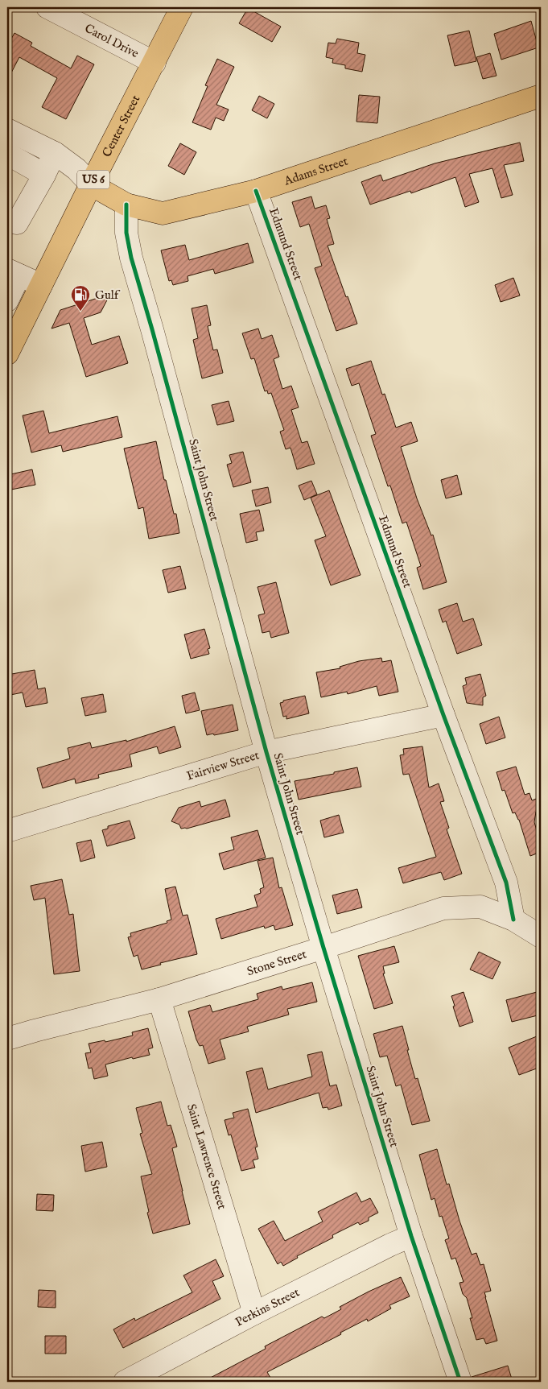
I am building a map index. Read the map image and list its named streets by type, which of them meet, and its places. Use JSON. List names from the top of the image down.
{
  "streets": {
    "main road": ["Center Street", "Adams Street", "US 6"],
    "street": [
      "Carol Drive",
      "Edmund Street",
      "Saint John Street",
      "Fairview Street",
      "Stone Street",
      "Saint Lawrence Street",
      "Perkins Street"
    ]
  },
  "crossings": [
    ["Carol Drive", "Center Street"],
    ["Center Street", "Adams Street"],
    ["Adams Street", "Edmund Street"],
    ["Adams Street", "Saint John Street"],
    ["Edmund Street", "Fairview Street"],
    ["Edmund Street", "Stone Street"],
    ["Saint John Street", "Fairview Street"],
    ["Saint John Street", "Stone Street"],
    ["Saint John Street", "Perkins Street"],
    ["Stone Street", "Saint Lawrence Street"],
    ["Saint Lawrence Street", "Perkins Street"]
  ],
  "places": {
    "fuel station": ["Gulf"]
  }
}
